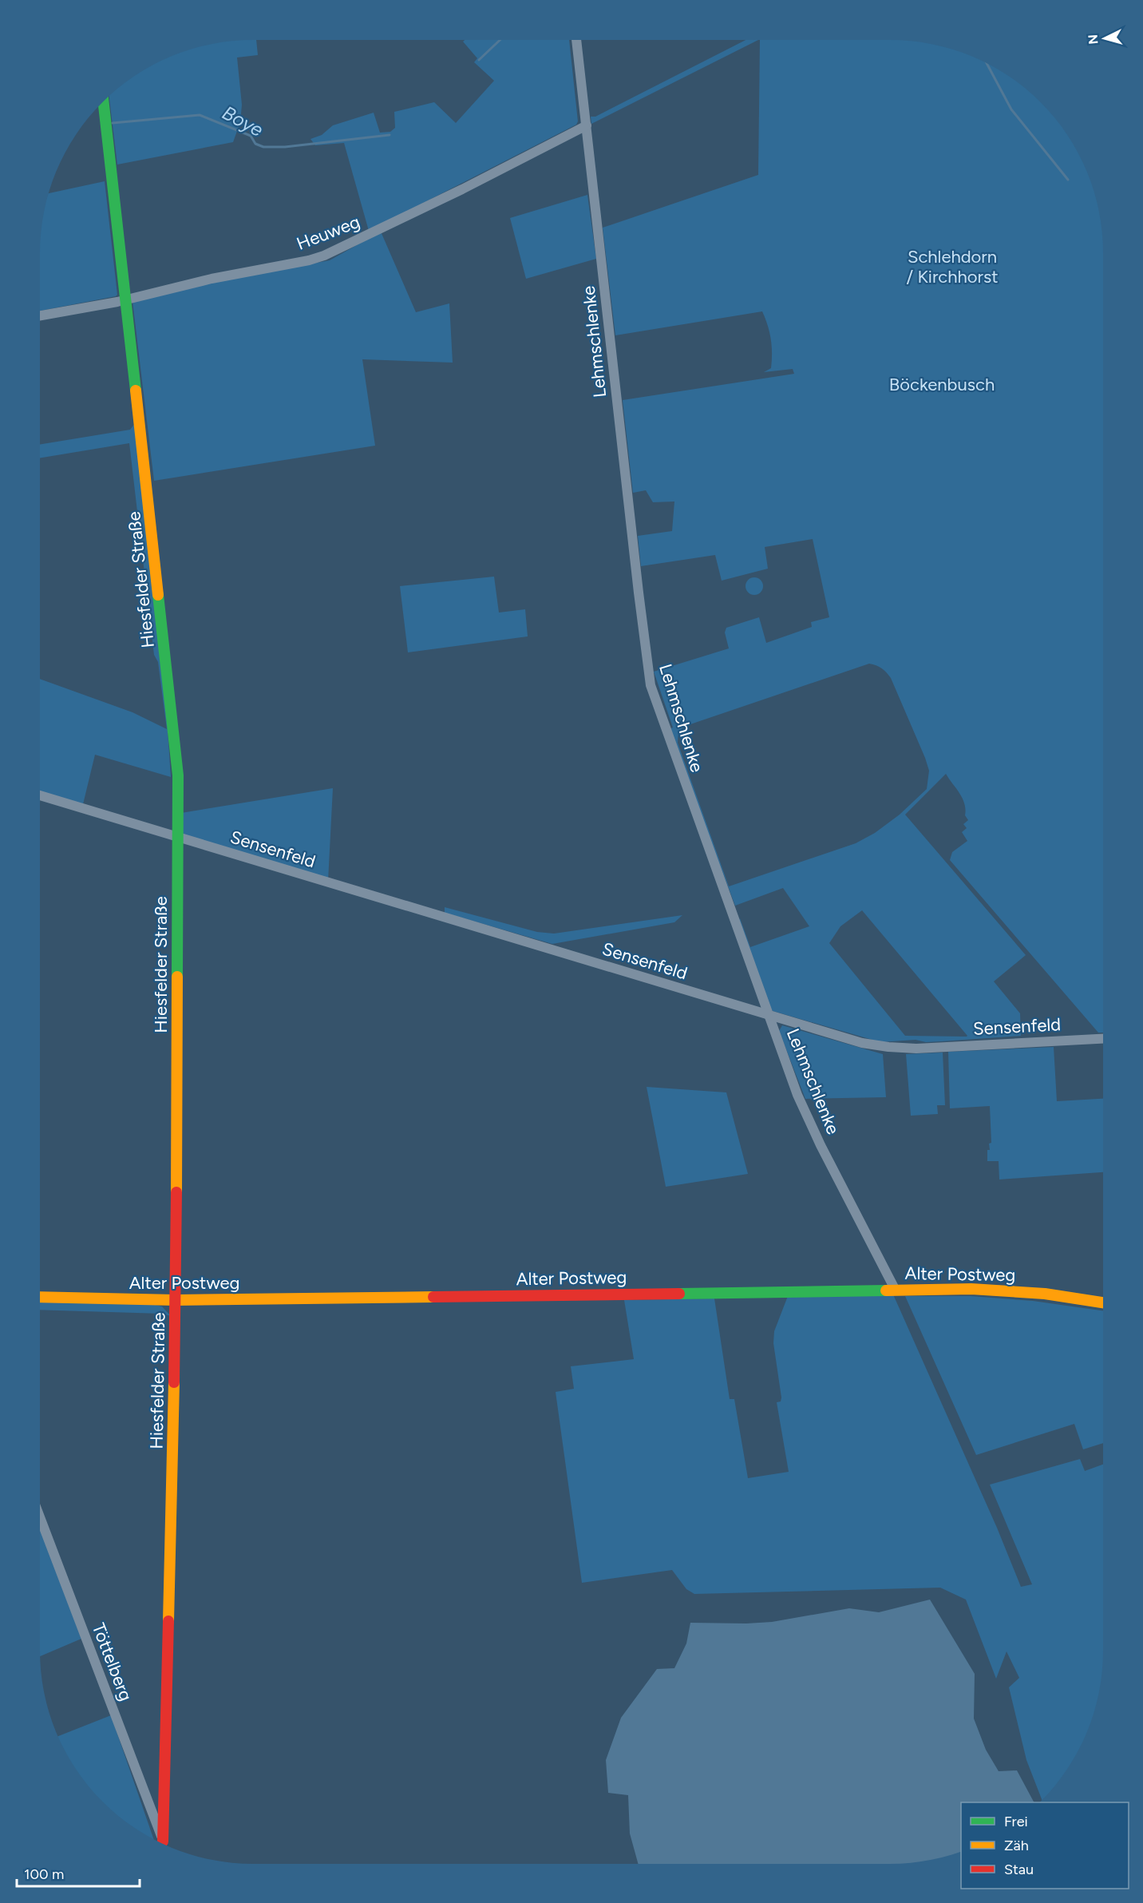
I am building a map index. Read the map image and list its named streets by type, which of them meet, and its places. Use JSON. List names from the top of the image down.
{
  "streets": {
    "street": [
      "Heuweg",
      "Lehmschlenke",
      "Hiesfelder Straße",
      "Sensenfeld",
      "Alter Postweg",
      "Töttelberg"
    ]
  },
  "crossings": [
    ["Heuweg", "Lehmschlenke"],
    ["Heuweg", "Hiesfelder Straße"],
    ["Lehmschlenke", "Sensenfeld"],
    ["Lehmschlenke", "Alter Postweg"],
    ["Hiesfelder Straße", "Sensenfeld"],
    ["Hiesfelder Straße", "Alter Postweg"],
    ["Hiesfelder Straße", "Töttelberg"]
  ],
  "water": ["Boye"],
  "parks": ["Schlehdorn / Kirchhorst", "Böckenbusch"],
  "legend": ["Frei", "Zäh", "Stau"],
  "scale_bar": "100 m",
  "north": "left"
}
